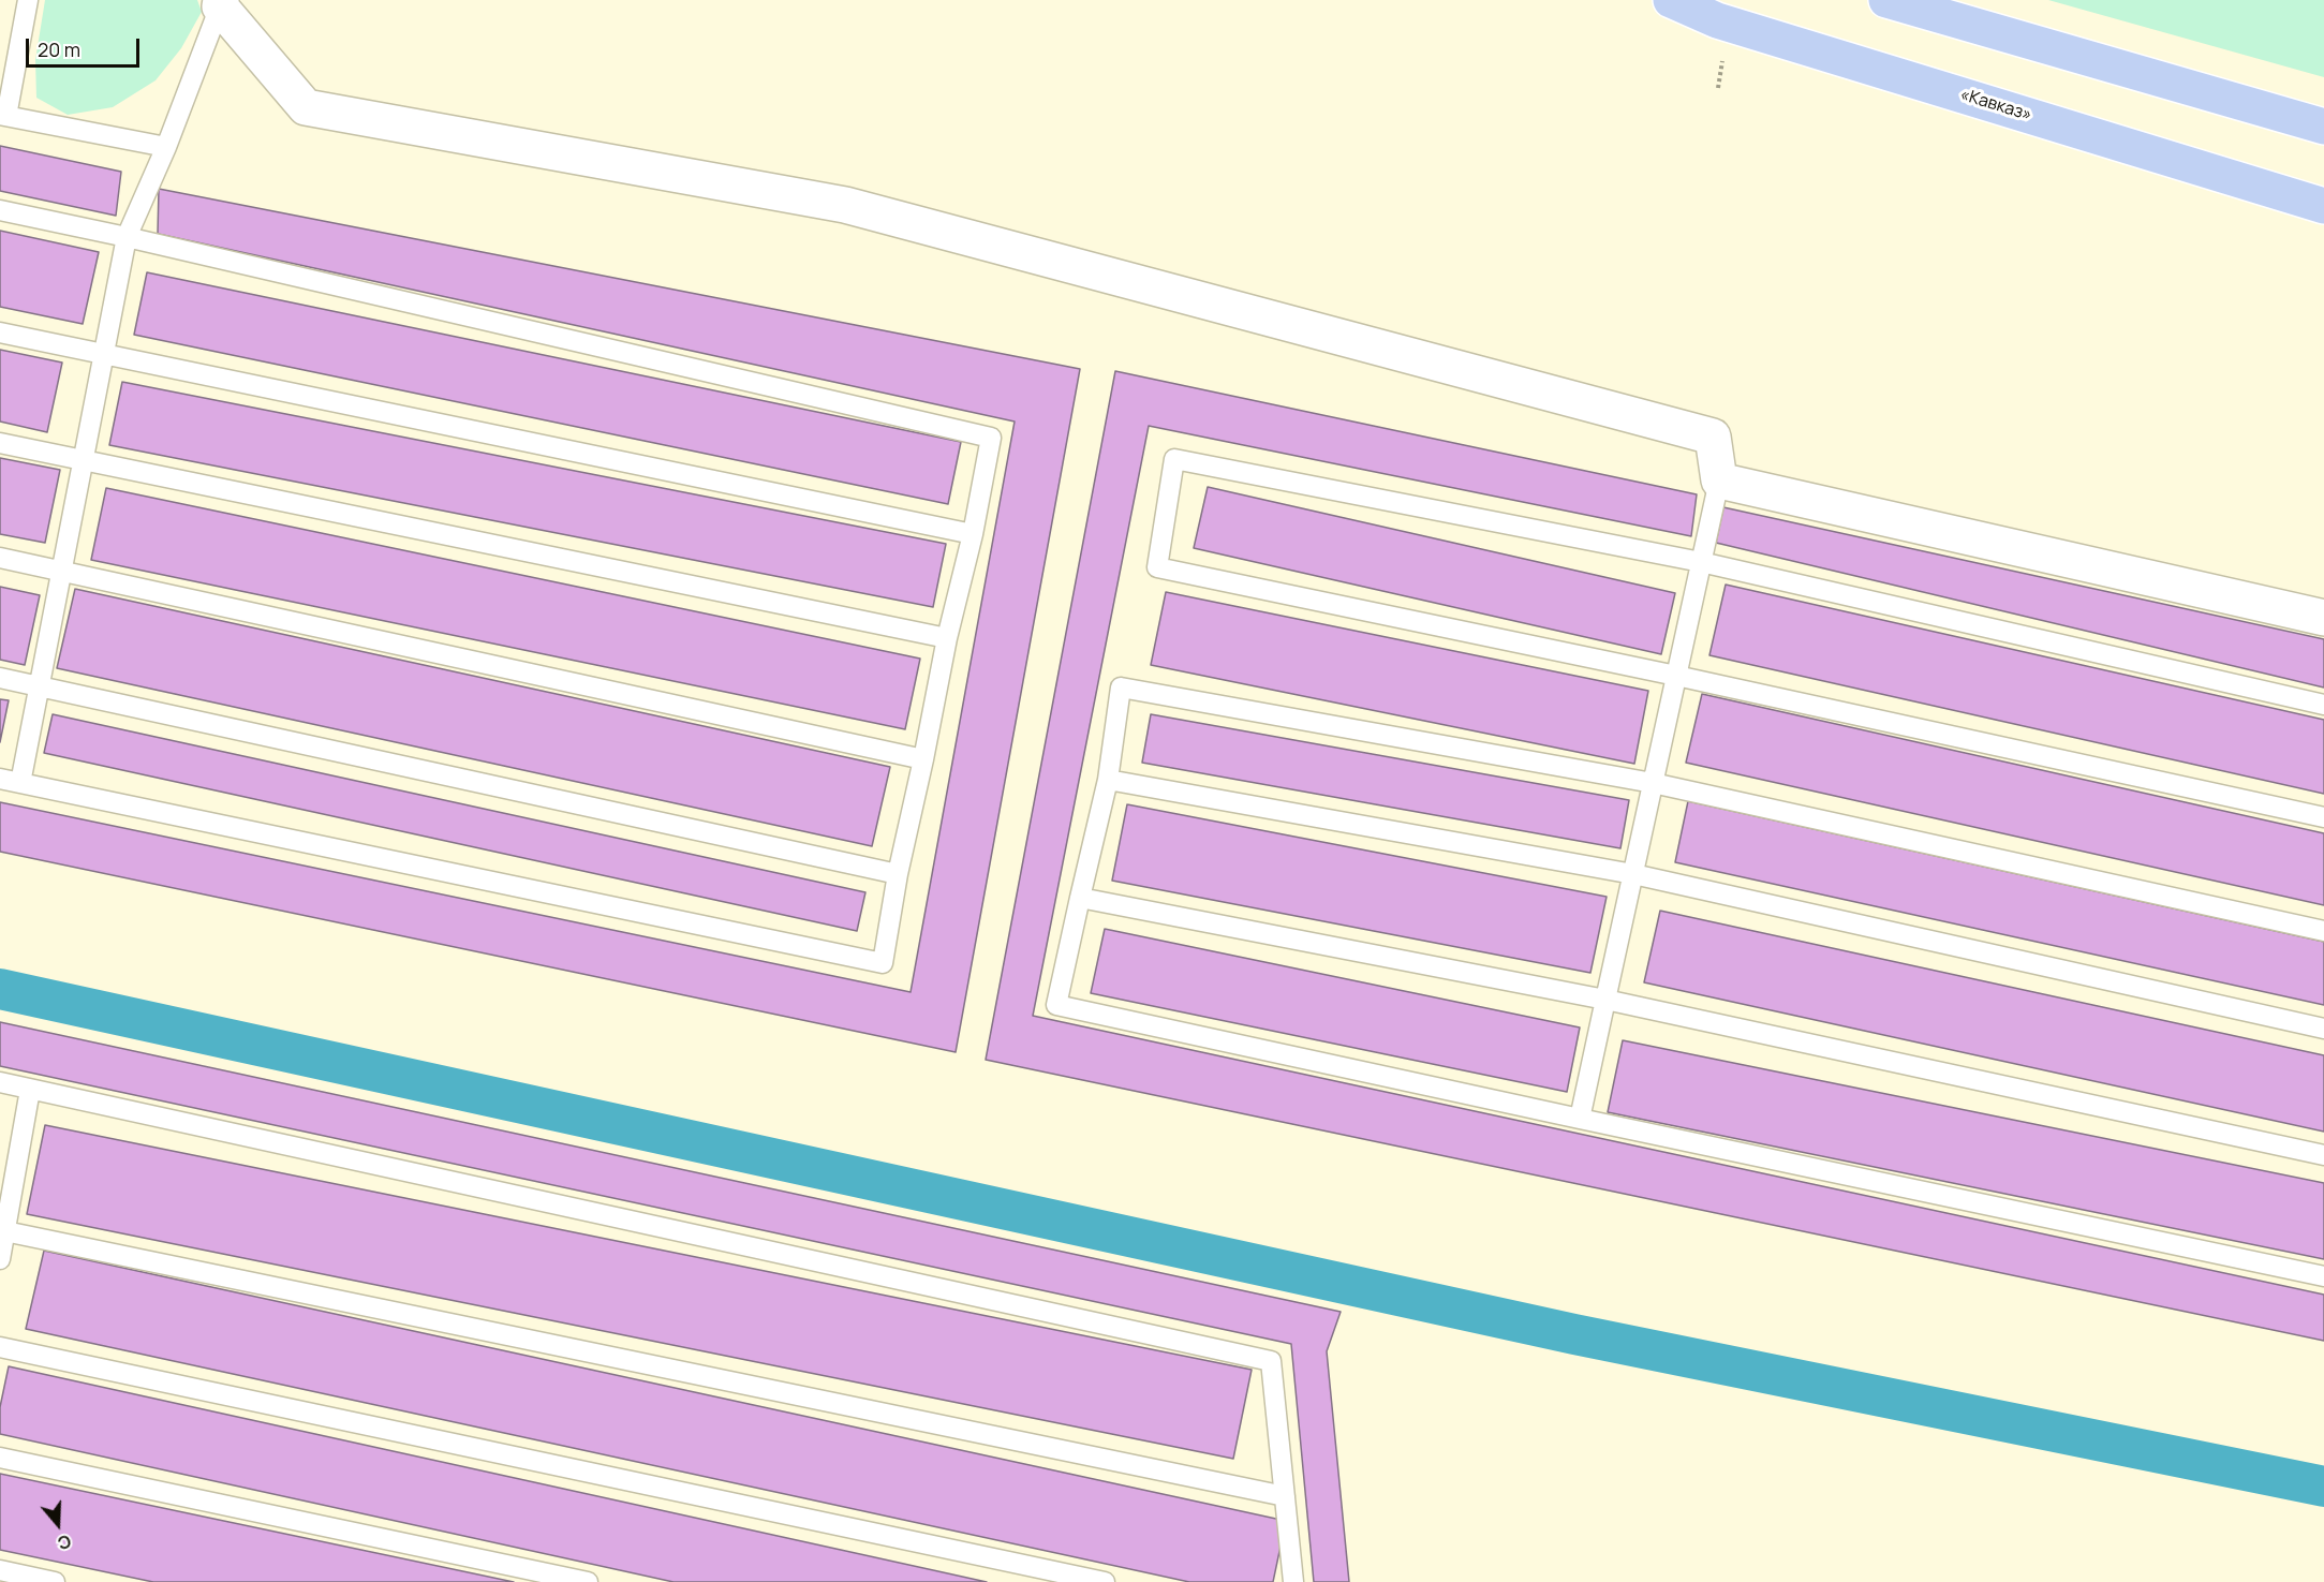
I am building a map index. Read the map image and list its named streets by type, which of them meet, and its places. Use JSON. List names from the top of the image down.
{
  "streets": {
    "highway": ["«Кавказ»"]
  },
  "scale_bar": "20 m",
  "north": "bottom"
}
